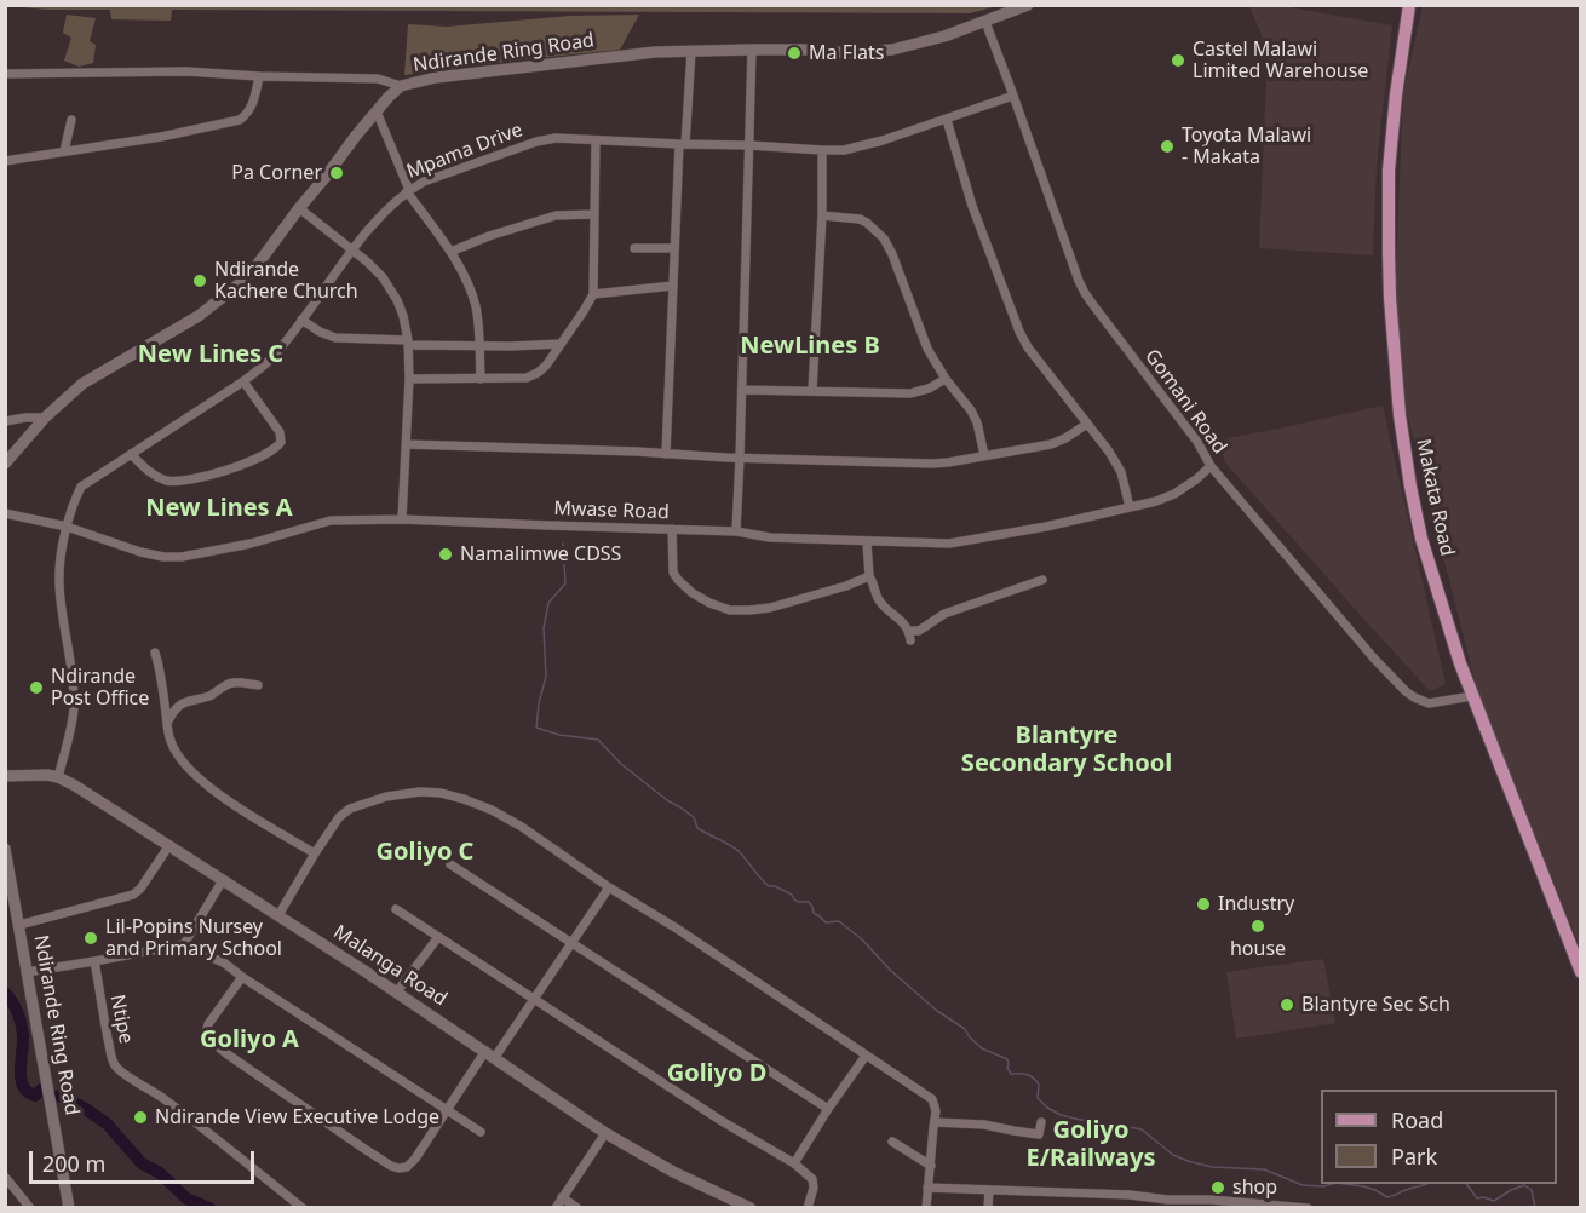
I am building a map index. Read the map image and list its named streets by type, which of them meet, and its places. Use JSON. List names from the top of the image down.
{
  "streets": {
    "main road": ["Makata Road"],
    "street": [
      "Ndirande Ring Road",
      "Mpama Drive",
      "Gomani Road",
      "Mwase Road",
      "Malanga Road",
      "Ntipe"
    ]
  },
  "crossings": [
    ["Ndirande Ring Road", "Gomani Road"],
    ["Mpama Drive", "Gomani Road"],
    ["Mpama Drive", "Mwase Road"],
    ["Mpama Drive", "Malanga Road"],
    ["Gomani Road", "Makata Road"],
    ["Gomani Road", "Mwase Road"]
  ],
  "districts": [
    "NewLines B",
    "New Lines C",
    "New Lines A",
    "Blantyre Secondary School",
    "Goliyo C",
    "Goliyo A",
    "Goliyo D",
    "Goliyo E/Railways"
  ],
  "places": [
    "Ma Flats",
    "Castel Malawi Limited Warehouse",
    "Toyota Malawi - Makata",
    "Pa Corner",
    "Ndirande Kachere Church",
    "Namalimwe CDSS",
    "Ndirande Post Office",
    "Industry",
    "house",
    "Lil-Popins Nursey and Primary School",
    "Blantyre Sec Sch",
    "Ndirande View Executive Lodge",
    "shop"
  ],
  "legend": ["Road", "Park"],
  "scale_bar": "200 m"
}
